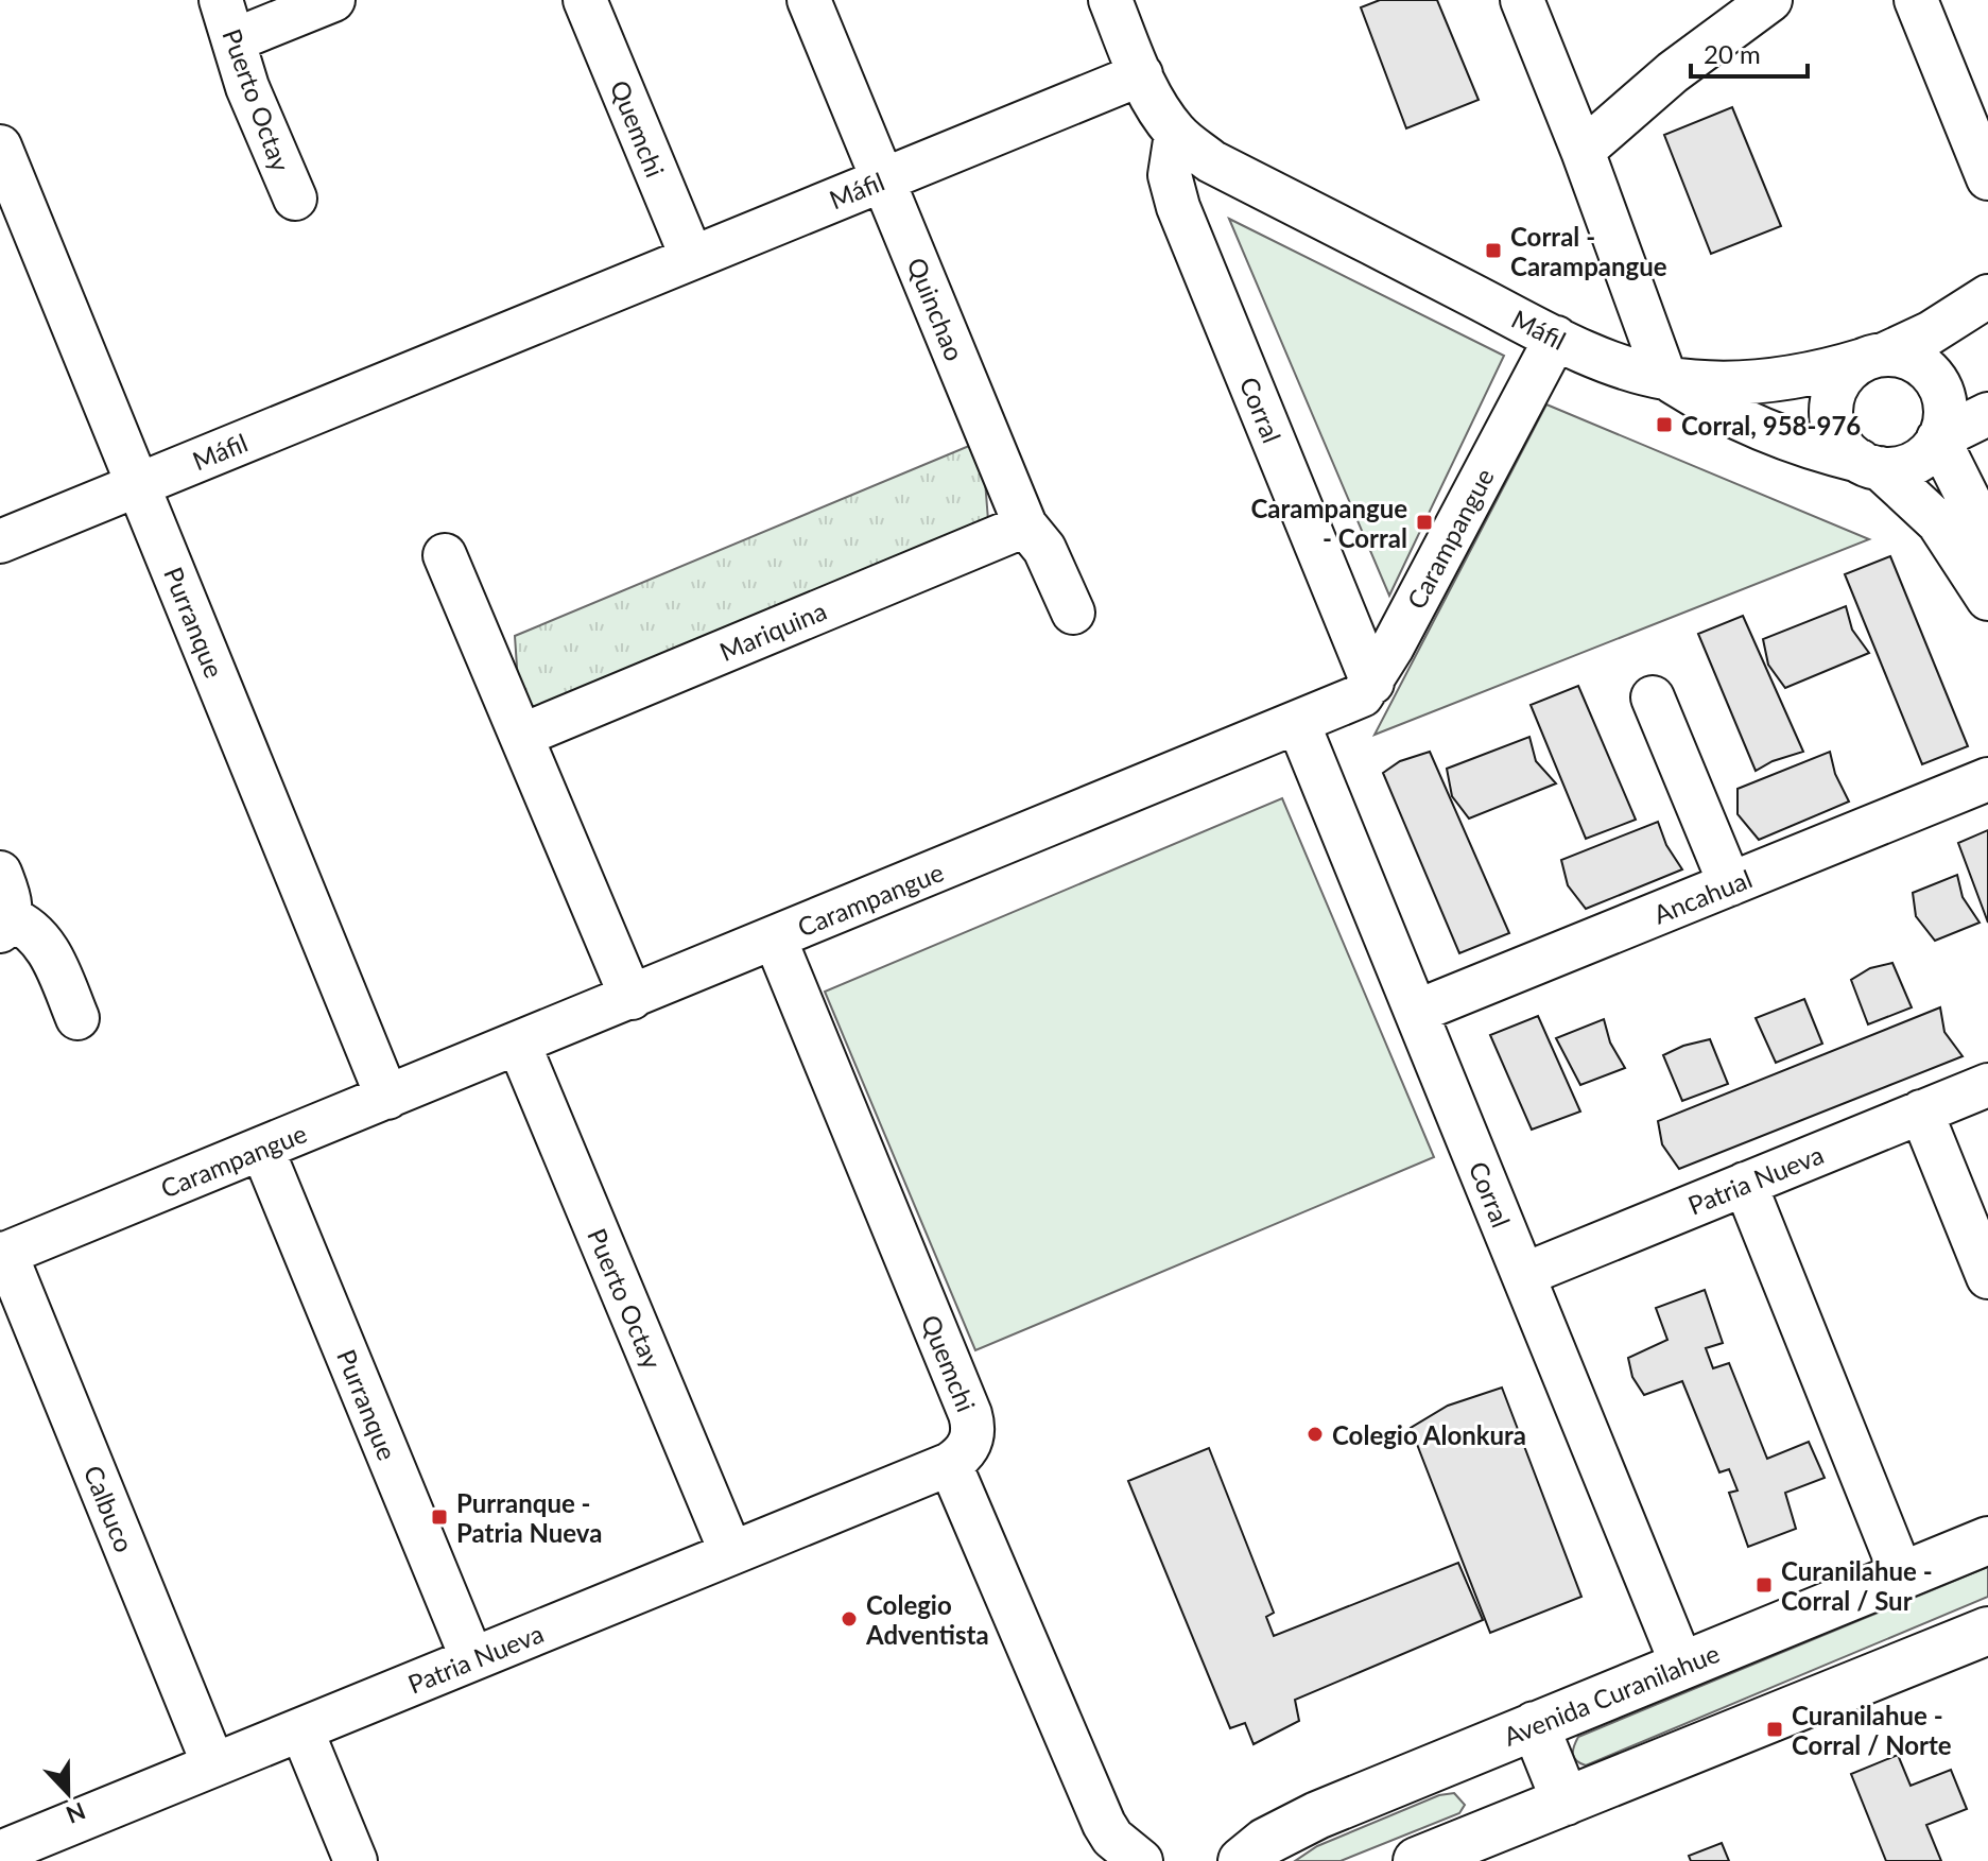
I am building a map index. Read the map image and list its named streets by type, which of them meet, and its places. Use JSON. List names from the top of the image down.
{
  "streets": {
    "main road": ["Avenida Curanilahue"],
    "street": [
      "Puerto Octay",
      "Quemchi",
      "Máfil",
      "Quinchao",
      "Corral",
      "Carampangue",
      "Purranque",
      "Mariquina",
      "Ancahual",
      "Patria Nueva",
      "Calbuco"
    ]
  },
  "crossings": [
    ["Puerto Octay", "Carampangue"],
    ["Puerto Octay", "Patria Nueva"],
    ["Quemchi", "Máfil"],
    ["Quemchi", "Carampangue"],
    ["Quemchi", "Patria Nueva"],
    ["Máfil", "Quinchao"],
    ["Máfil", "Corral"],
    ["Máfil", "Carampangue"],
    ["Máfil", "Purranque"],
    ["Quinchao", "Mariquina"],
    ["Corral", "Carampangue"],
    ["Corral", "Ancahual"],
    ["Corral", "Patria Nueva"],
    ["Corral", "Avenida Curanilahue"],
    ["Carampangue", "Purranque"],
    ["Carampangue", "Calbuco"],
    ["Purranque", "Patria Nueva"],
    ["Patria Nueva", "Calbuco"]
  ],
  "places": {
    "transit": [
      "Corral - Carampangue",
      "Corral, 958-976",
      "Carampangue - Corral",
      "Purranque - Patria Nueva",
      "Curanilahue - Corral / Sur",
      "Curanilahue - Corral / Norte"
    ],
    "other": ["Colegio Alonkura", "Colegio Adventista"]
  },
  "scale_bar": "20 m",
  "north": "bottom"
}
